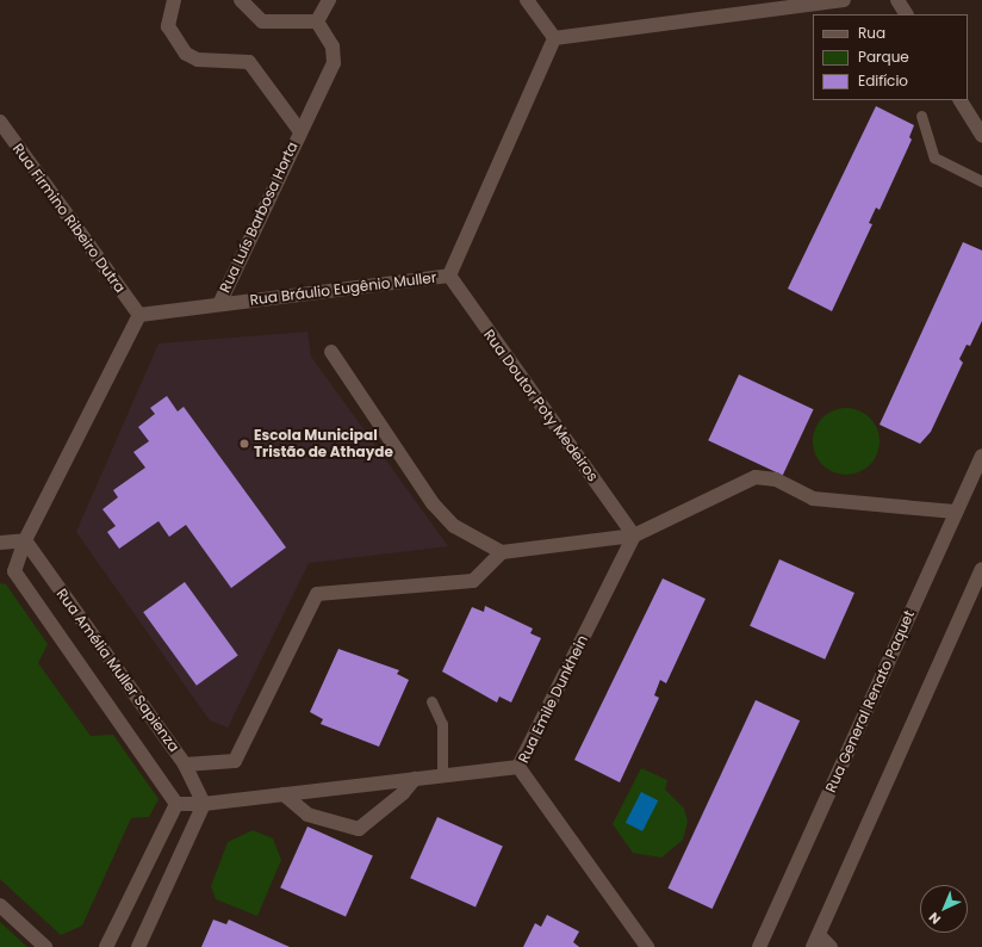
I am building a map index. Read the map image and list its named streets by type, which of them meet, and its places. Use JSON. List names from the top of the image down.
{
  "streets": {
    "street": [
      "Rua Luís Barbosa Horta",
      "Rua Firmino Ribeiro Dutra",
      "Rua Bráulio Eugênio Muller",
      "Rua Doutor Poty Medeiros",
      "Rua Amélia Muller Sapienza",
      "Rua Emile Dunkhein",
      "Rua General Renato Paquet"
    ]
  },
  "crossings": [
    ["Rua Luís Barbosa Horta", "Rua Bráulio Eugênio Muller"],
    ["Rua Firmino Ribeiro Dutra", "Rua Bráulio Eugênio Muller"],
    ["Rua Bráulio Eugênio Muller", "Rua Doutor Poty Medeiros"],
    ["Rua Doutor Poty Medeiros", "Rua Emile Dunkhein"]
  ],
  "places": ["Escola Municipal Tristão de Athayde"],
  "legend": ["Rua", "Parque", "Edifício"],
  "north": "bottom left"
}
